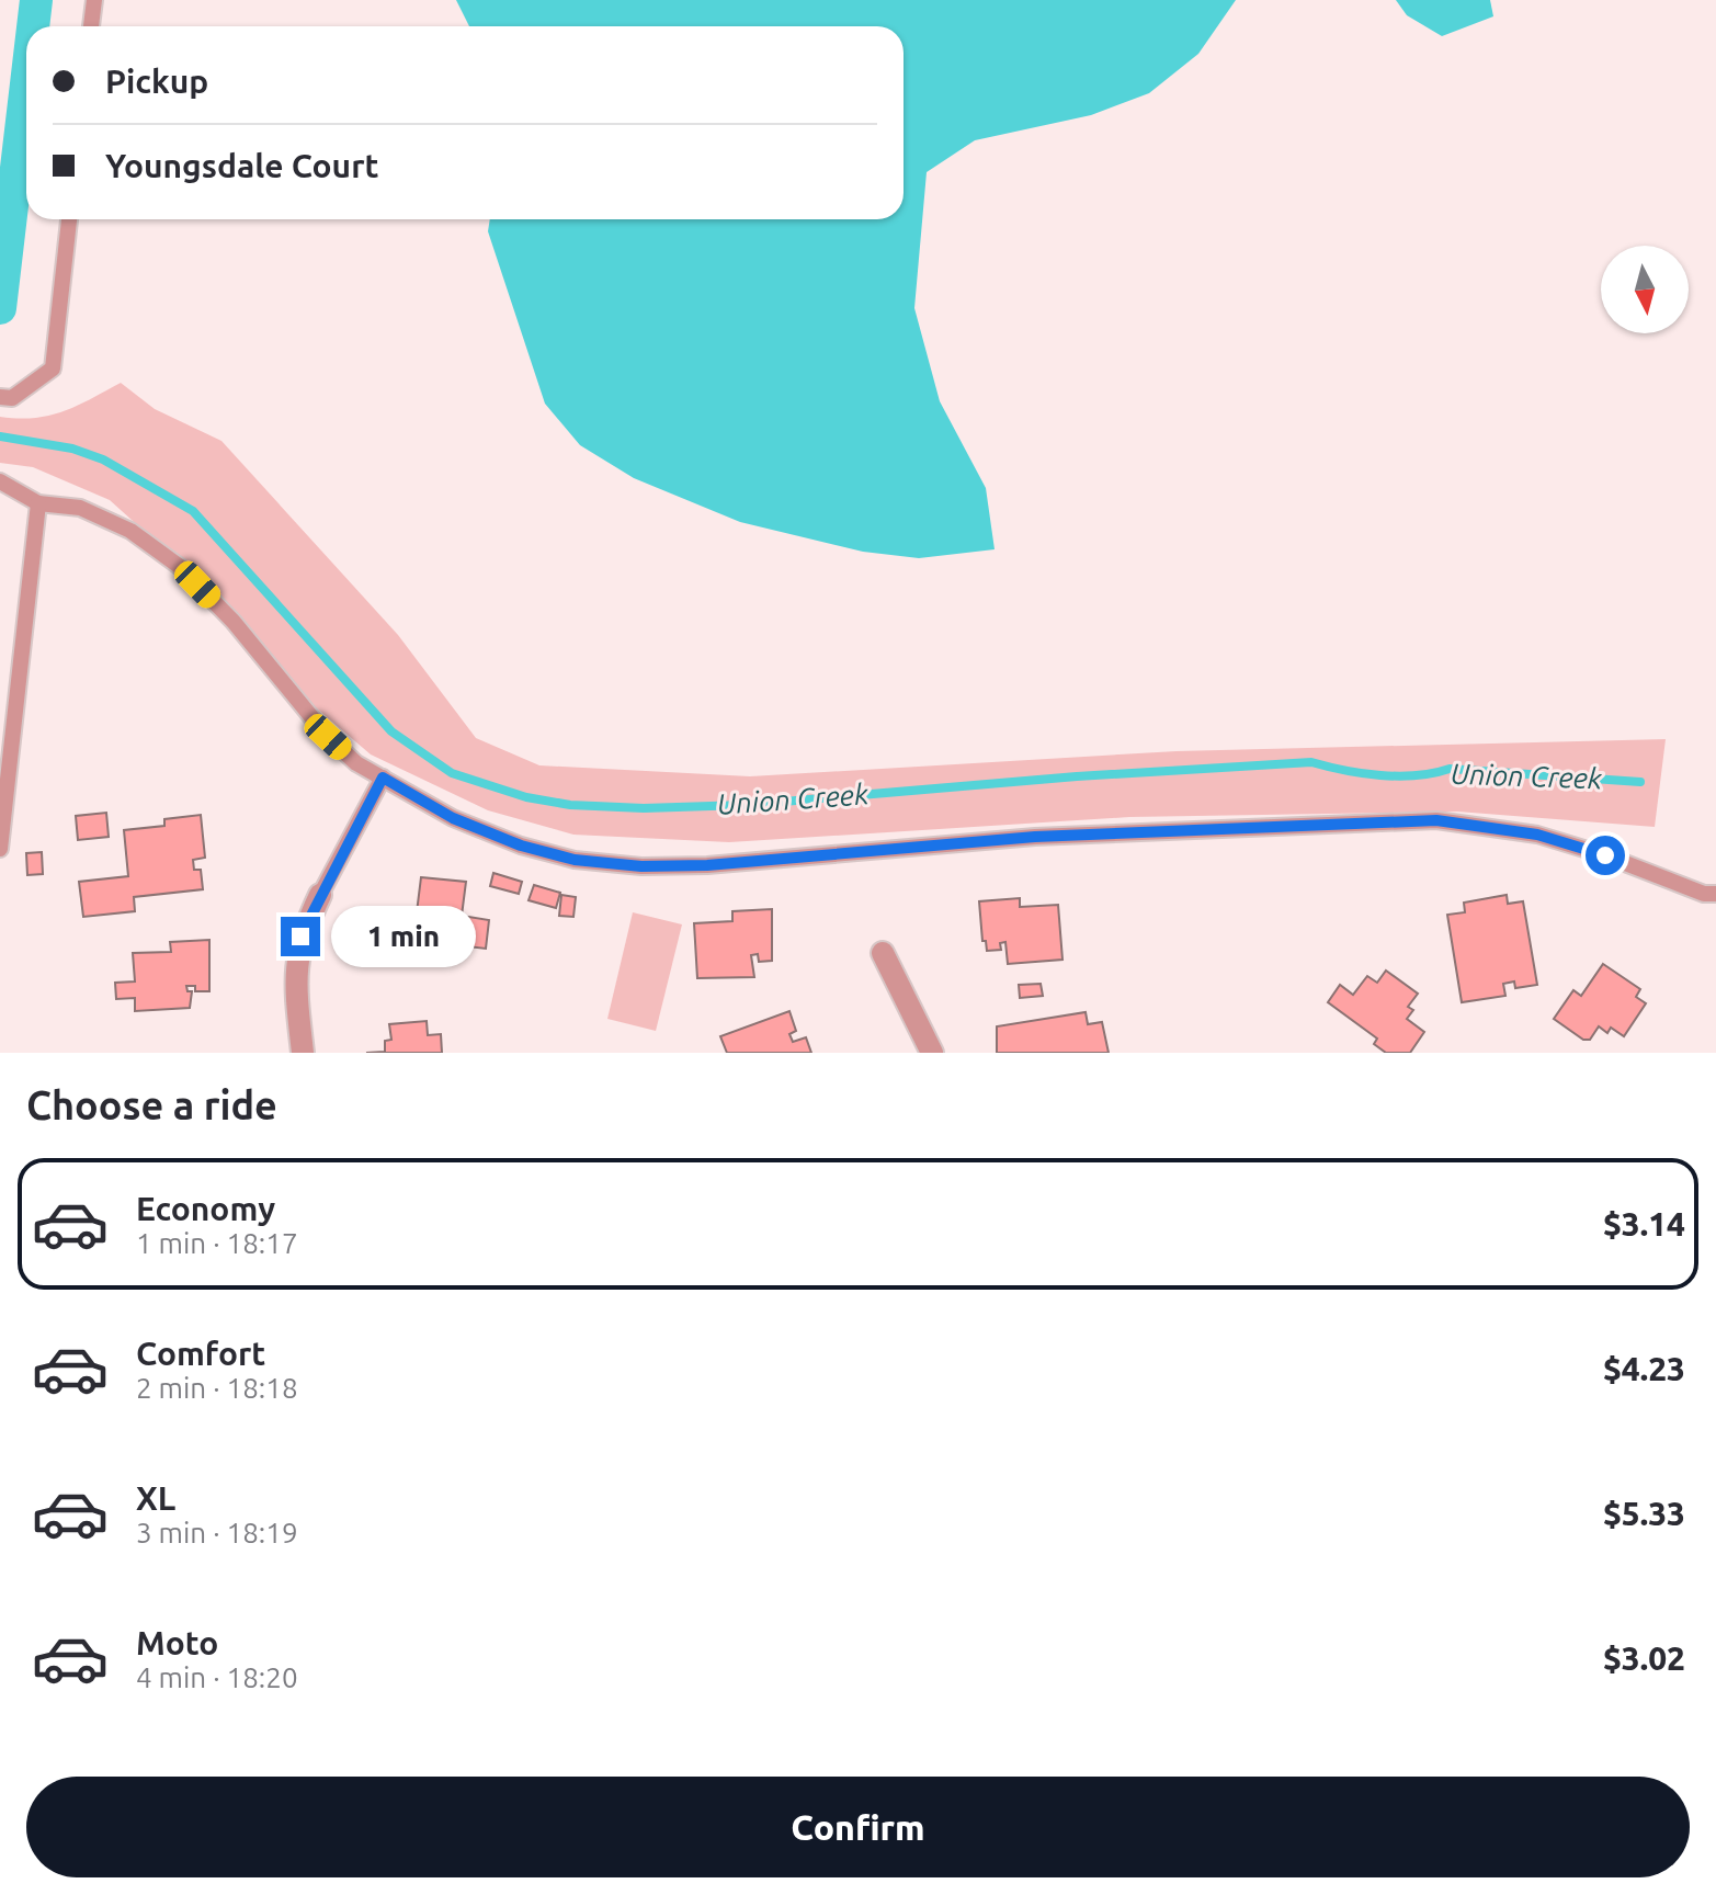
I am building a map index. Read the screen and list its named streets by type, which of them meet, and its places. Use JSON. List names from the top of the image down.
{
  "water": ["Union Creek"],
  "north": "bottom",
  "page": {
    "banner": ["Pickup", "Youngsdale Court"],
    "bubble": "1 min",
    "heading": "Choose a ride",
    "list": [
      {
        "name": "Economy",
        "note": "1 min · 18:17",
        "value": "$3.14"
      },
      {
        "name": "Comfort",
        "note": "2 min · 18:18",
        "value": "$4.23"
      },
      {
        "name": "XL",
        "note": "3 min · 18:19",
        "value": "$5.33"
      },
      {
        "name": "Moto",
        "note": "4 min · 18:20",
        "value": "$3.02"
      }
    ],
    "buttons": "Confirm"
  }
}
